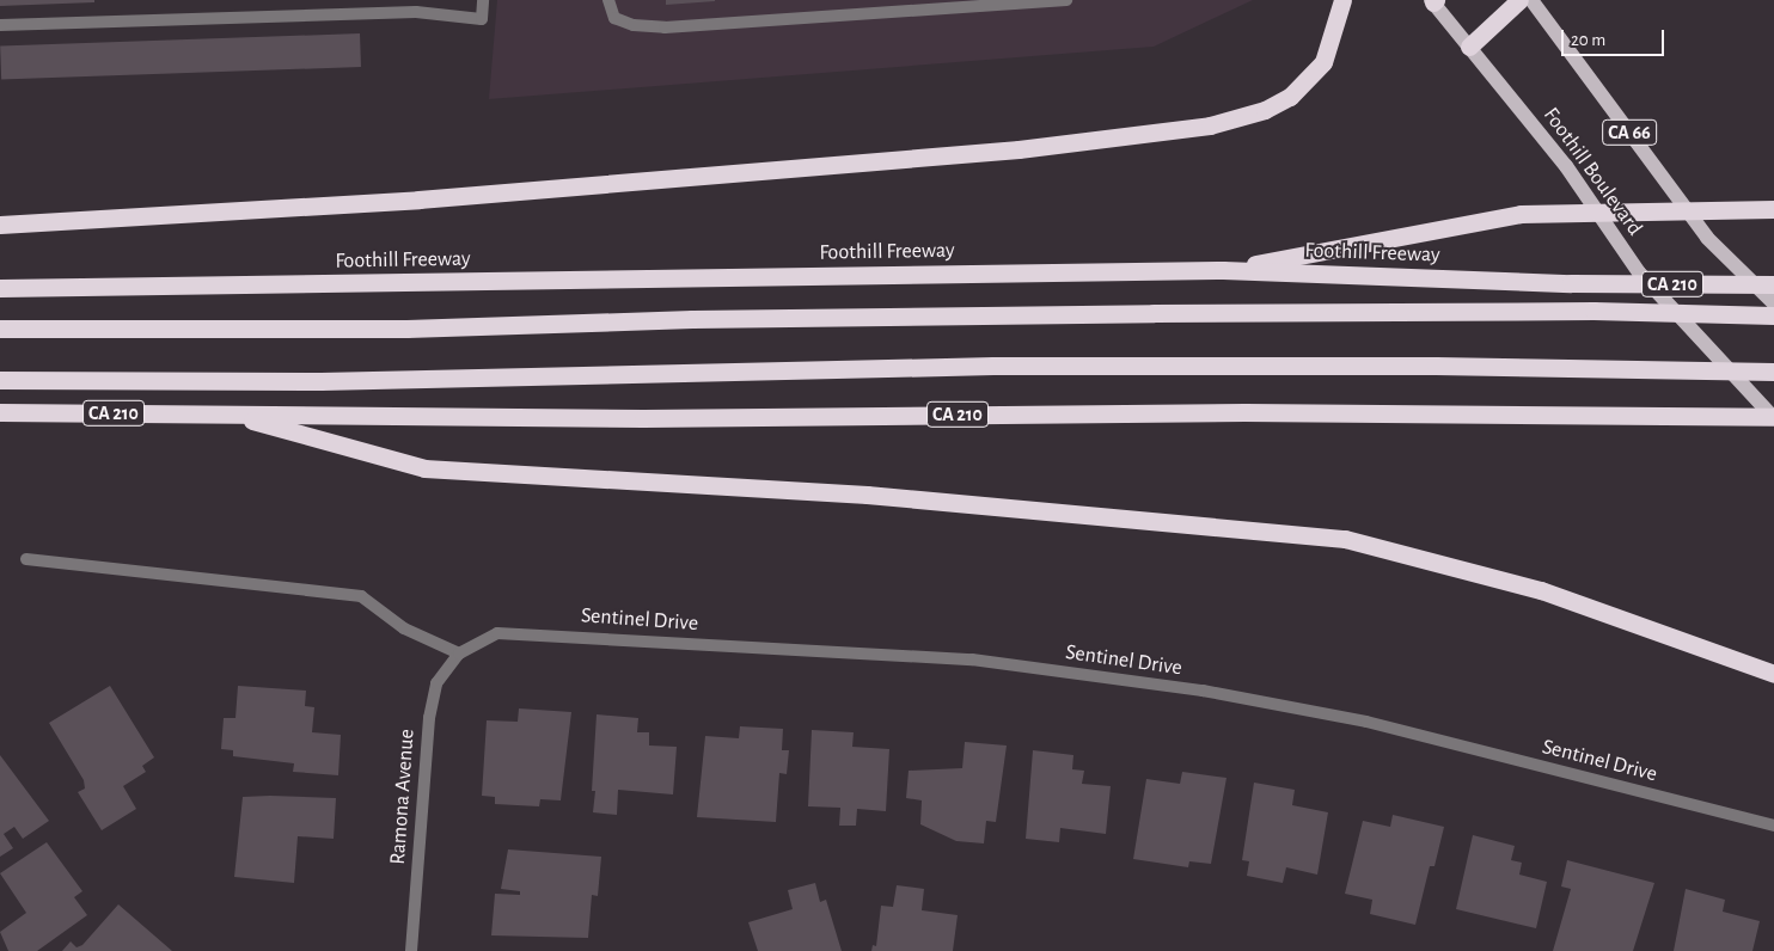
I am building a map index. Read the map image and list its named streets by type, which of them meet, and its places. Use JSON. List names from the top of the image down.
{
  "streets": {
    "highway": ["Foothill Freeway", "CA 210"],
    "main road": ["CA 66", "Foothill Boulevard"],
    "street": ["Sentinel Drive", "Ramona Avenue"]
  },
  "crossings": [
    ["Foothill Boulevard", "CA 210"],
    ["Sentinel Drive", "Ramona Avenue"]
  ],
  "scale_bar": "20 m"
}
